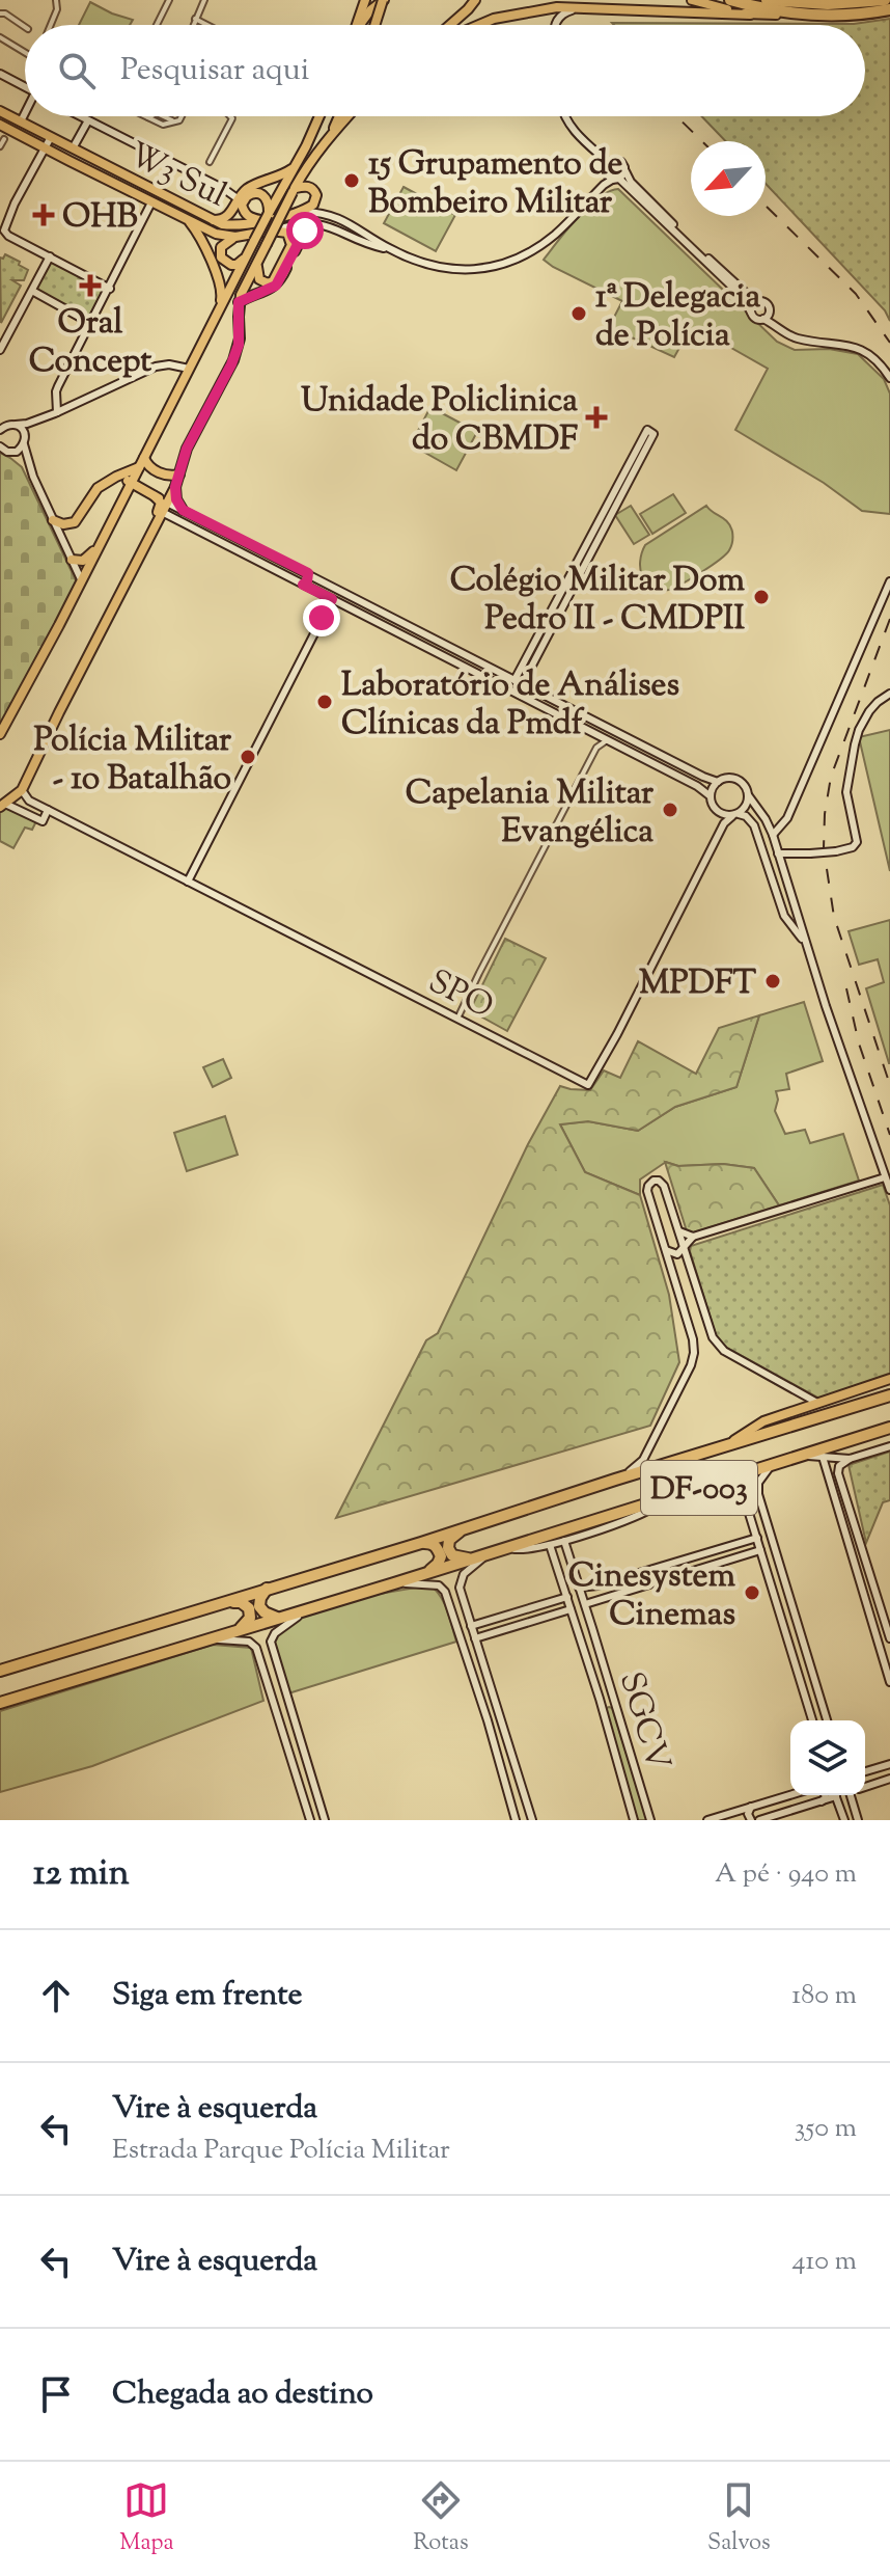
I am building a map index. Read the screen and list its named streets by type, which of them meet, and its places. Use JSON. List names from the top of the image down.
{
  "streets": {
    "highway": ["DF-003"],
    "main road": ["W3 Sul"],
    "street": ["SPO", "SGCV"]
  },
  "places": {
    "other": [
      "15 Grupamento de Bombeiro Militar",
      "1ª Delegacia de Polícia",
      "Colégio Militar Dom Pedro II - CMDPII",
      "Laboratório de Análises Clínicas da Pmdf",
      "Polícia Militar - 1o Batalhão",
      "Capelania Militar Evangélica",
      "MPDFT",
      "Cinesystem Cinemas"
    ],
    "health": ["OHB", "Oral Concept", "Unidade Policlinica do CBMDF"]
  },
  "north": "bottom left",
  "page": {
    "search": "Pesquisar aqui",
    "heading": ["12 min", "A pé · 940 m"],
    "list": [
      ["Siga em frente", "180 m"],
      ["Vire à esquerda", "Estrada Parque Polícia Militar", "350 m"],
      ["Vire à esquerda", "410 m"],
      "Chegada ao destino"
    ],
    "nav": ["Mapa", "Rotas", "Salvos"]
  }
}
